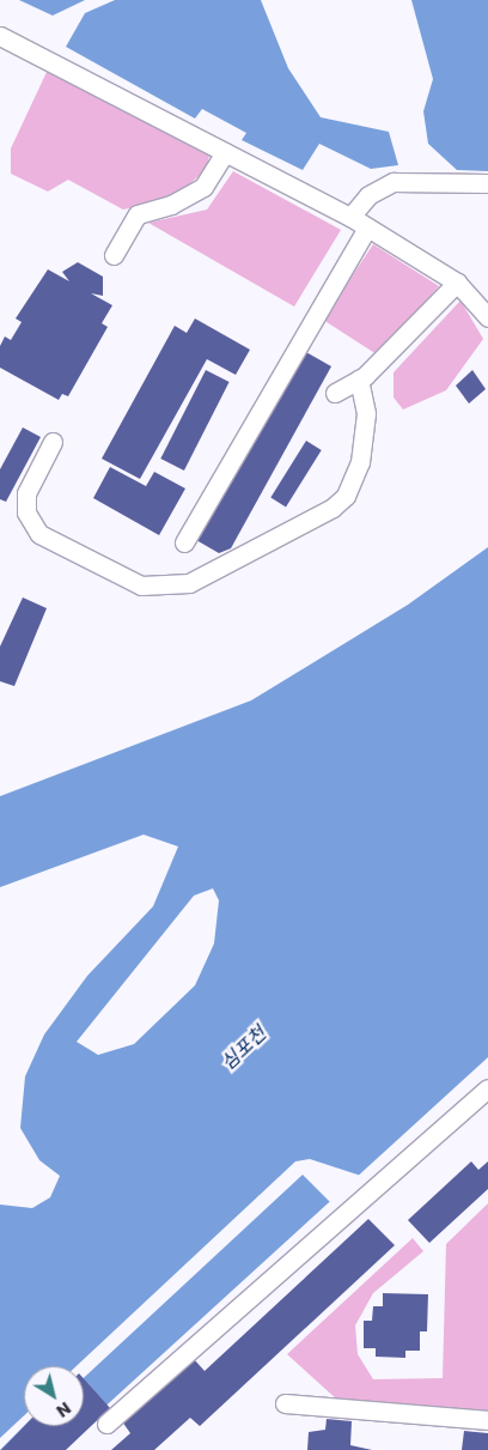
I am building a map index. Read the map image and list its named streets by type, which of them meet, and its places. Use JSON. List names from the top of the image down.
{
  "water": ["심포천"],
  "north": "bottom right"
}
